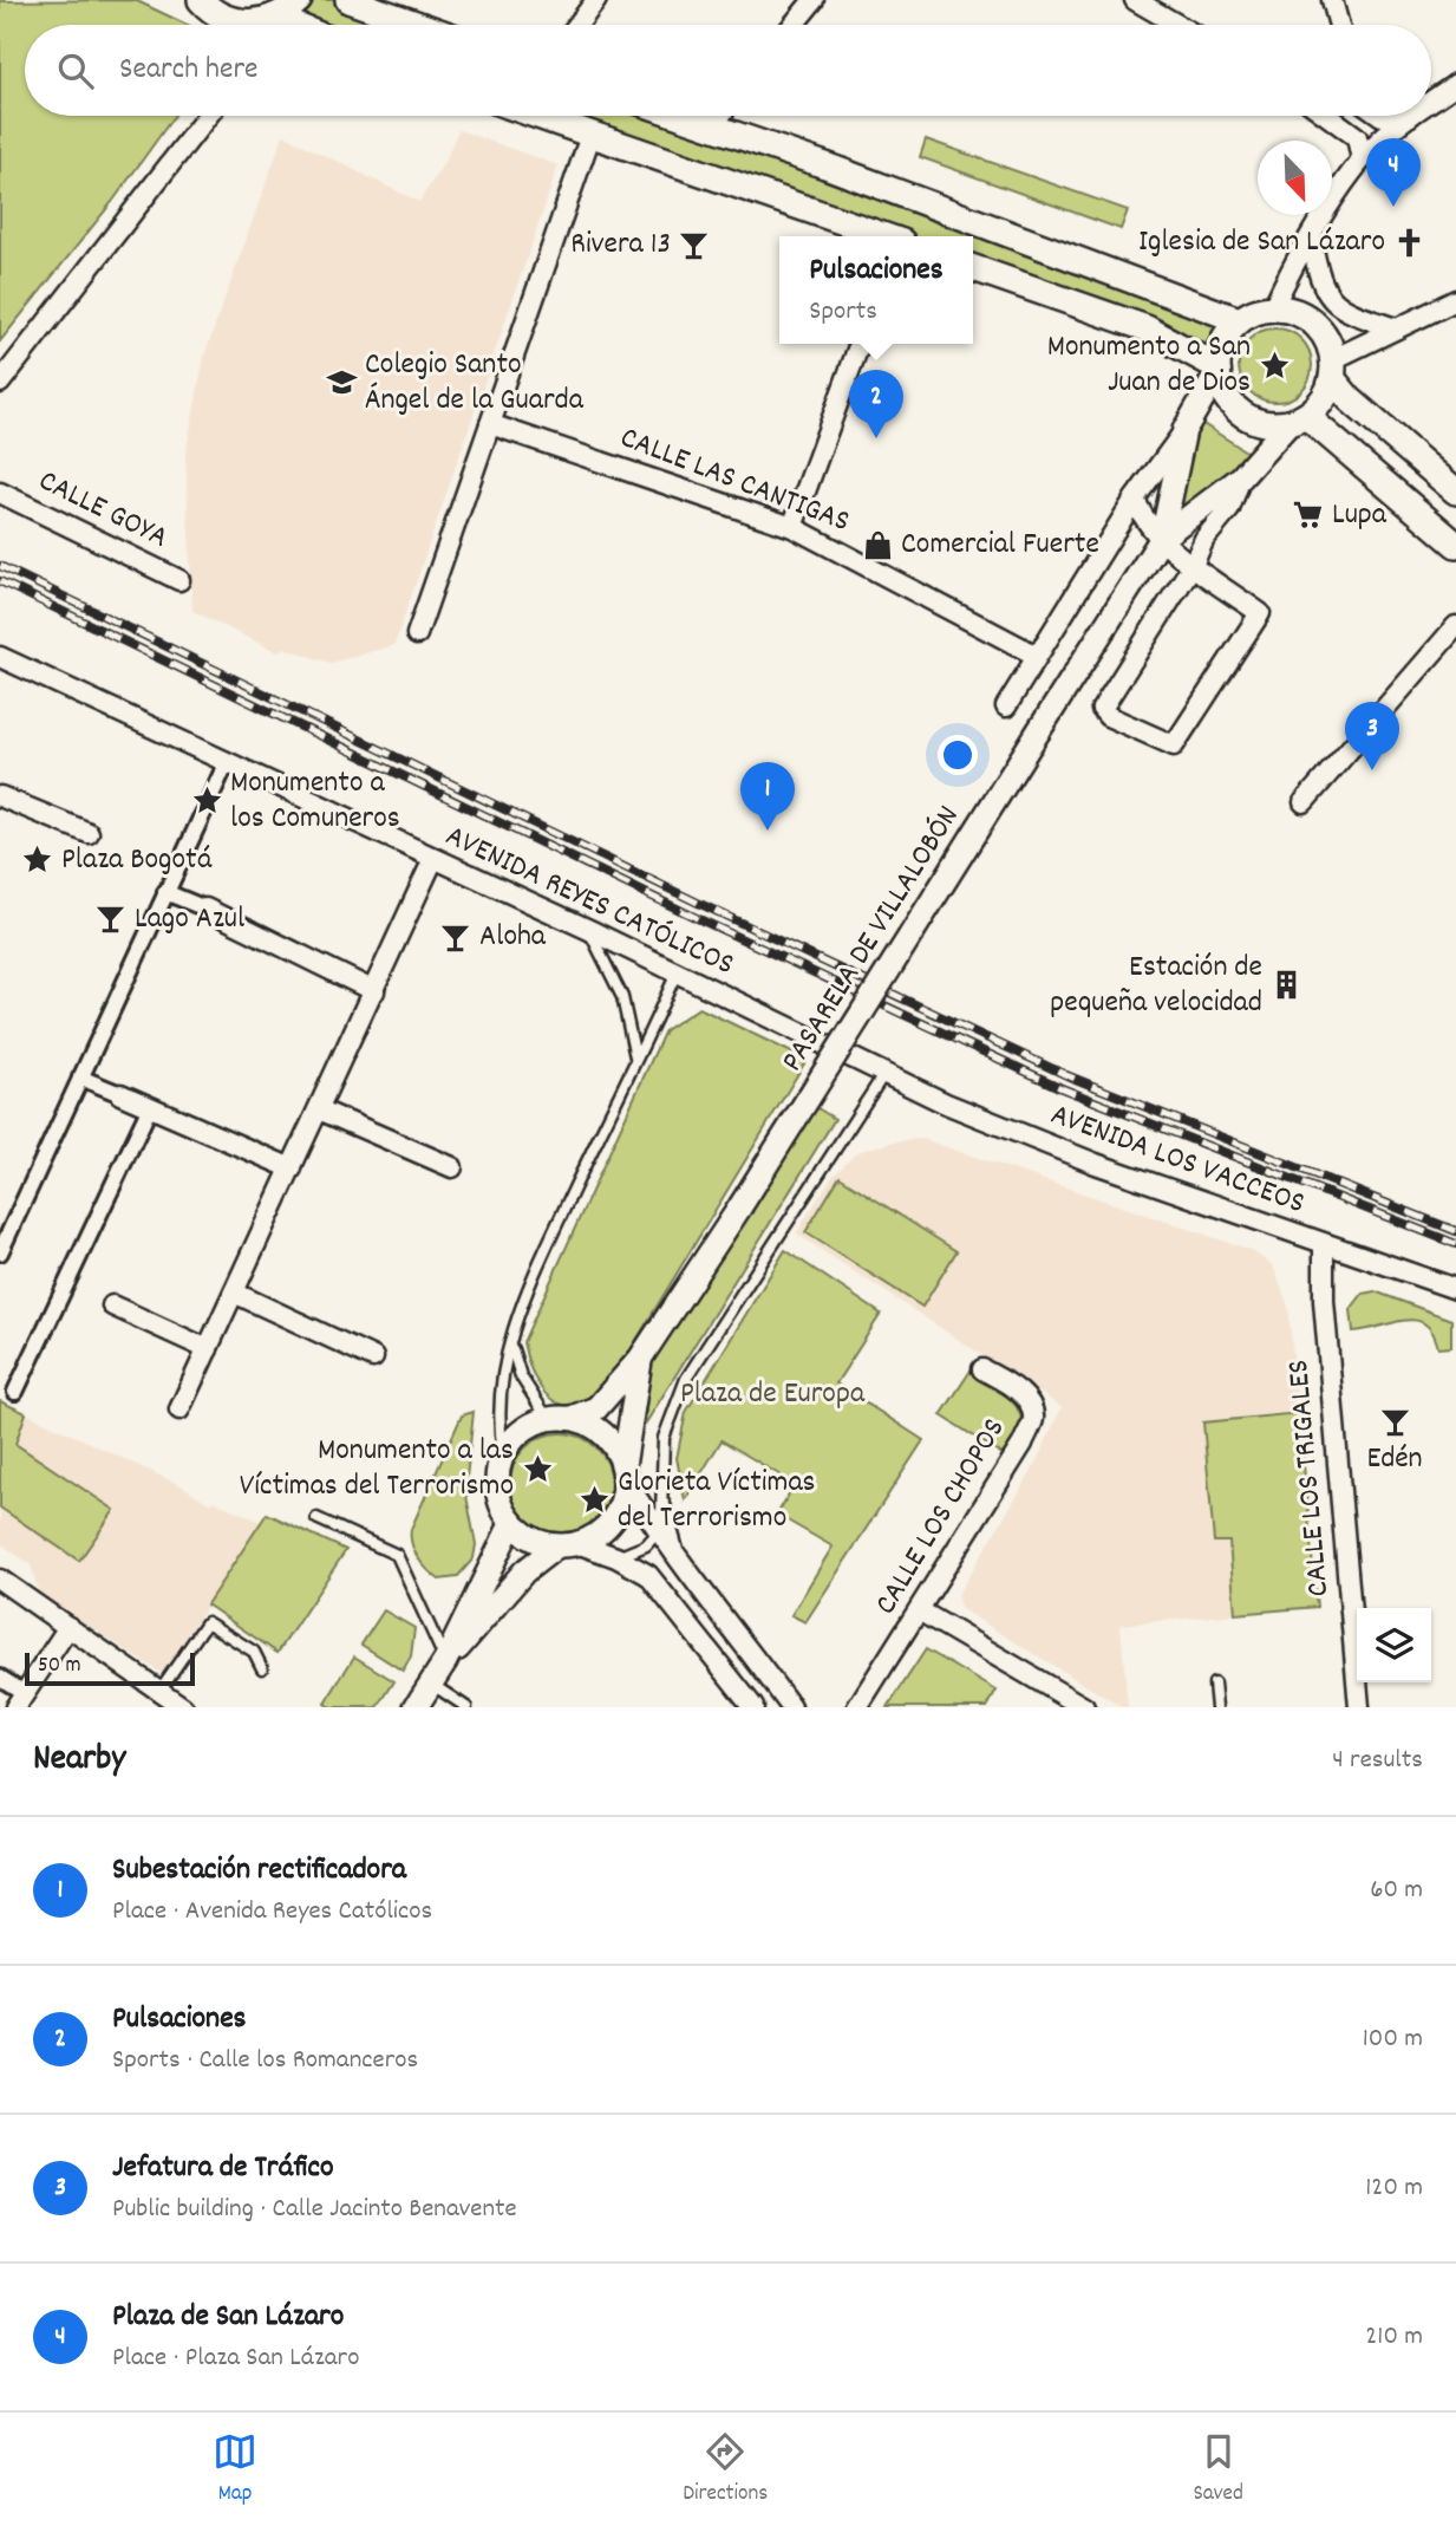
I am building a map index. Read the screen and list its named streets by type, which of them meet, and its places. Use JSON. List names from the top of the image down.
{
  "streets": {
    "street": [
      "CALLE LAS CANTIGAS",
      "CALLE GOYA",
      "AVENIDA REYES CATÓLICOS",
      "PASARELA DE VILLALOBÓN",
      "AVENIDA LOS VACCEOS",
      "CALLE LOS TRIGALES",
      "CALLE LOS CHOPOS"
    ]
  },
  "crossings": [
    ["AVENIDA REYES CATÓLICOS", "AVENIDA LOS VACCEOS"],
    ["AVENIDA LOS VACCEOS", "CALLE LOS TRIGALES"]
  ],
  "parks": ["Plaza de Europa"],
  "places": {
    "church": ["Iglesia de San Lázaro"],
    "bar": [
      "Rivera 13",
      "Lago Azul",
      "Aloha",
      "Edén"
    ],
    "place": [
      "Monumento a San Juan de Dios",
      "Monumento a los Comuneros",
      "Plaza Bogotá",
      "Monumento a las Víctimas del Terrorismo",
      "Glorieta Víctimas del Terrorismo"
    ],
    "school or university": ["Colegio Santo Ángel de la Guarda"],
    "supermarket": ["Lupa"],
    "shop": ["Comercial Fuerte"],
    "building": ["Estación de pequeña velocidad"]
  },
  "scale_bar": "50 m",
  "north": "bottom right",
  "page": {
    "search": "Search here",
    "pins": [
      "4",
      "2",
      "3",
      "1"
    ],
    "popup": ["Pulsaciones", "Sports"],
    "scale": "50 m",
    "heading": ["Nearby", "4 results"],
    "list": [
      {
        "mark": "1",
        "name": "Subestación rectificadora",
        "note": "Place · Avenida Reyes Católicos",
        "value": "60 m"
      },
      {
        "mark": "2",
        "name": "Pulsaciones",
        "note": "Sports · Calle los Romanceros",
        "value": "100 m"
      },
      {
        "mark": "3",
        "name": "Jefatura de Tráfico",
        "note": "Public building · Calle Jacinto Benavente",
        "value": "120 m"
      },
      {
        "mark": "4",
        "name": "Plaza de San Lázaro",
        "note": "Place · Plaza San Lázaro",
        "value": "210 m"
      }
    ],
    "nav": ["Map", "Directions", "Saved"]
  }
}
